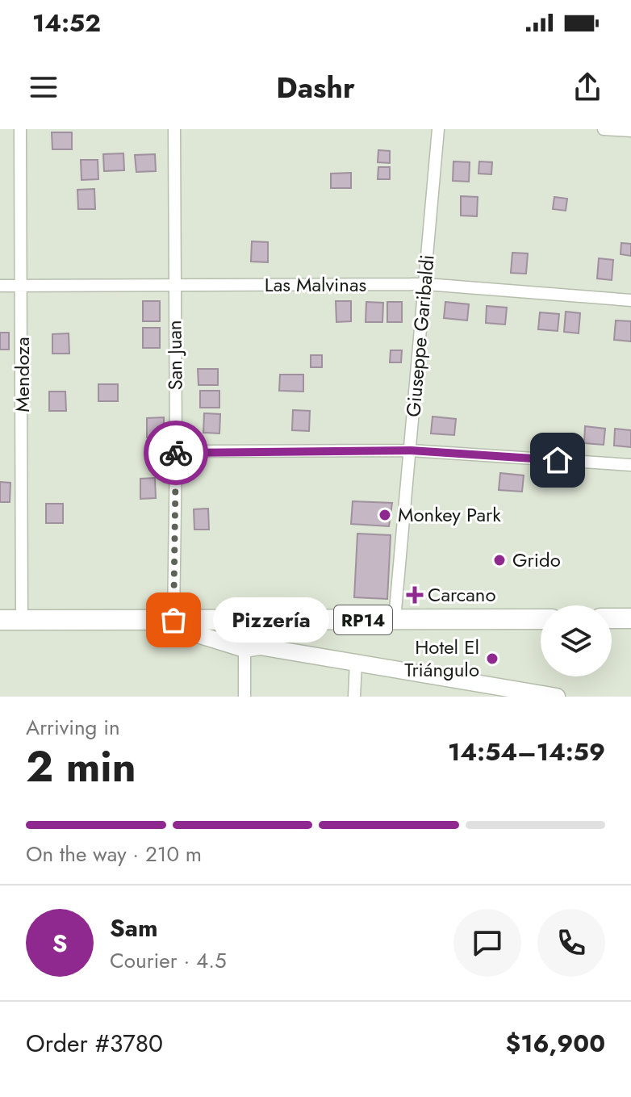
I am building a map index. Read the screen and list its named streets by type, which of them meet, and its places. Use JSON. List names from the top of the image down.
{
  "streets": {
    "main road": ["RP14"],
    "street": [
      "Las Malvinas",
      "Giuseppe Garibaldi",
      "San Juan",
      "Mendoza"
    ]
  },
  "crossings": [
    ["Las Malvinas", "Giuseppe Garibaldi"],
    ["Las Malvinas", "San Juan"],
    ["Las Malvinas", "Mendoza"],
    ["Giuseppe Garibaldi", "RP14"],
    ["San Juan", "RP14"],
    ["Mendoza", "RP14"]
  ],
  "places": {
    "other": [
      "Monkey Park",
      "Grido",
      "Pizzería",
      "Hotel El Triángulo"
    ],
    "health": ["Carcano"]
  },
  "page": {
    "status": "14:52",
    "header": "Dashr",
    "bubble": "Pizzería",
    "heading": ["2 min", "Arriving in", "14:54–14:59"],
    "panel": [
      "Sam",
      "Courier · 4.5",
      "Order #3780",
      "$16,900"
    ],
    "bar": "On the way · 210 m",
    "round": "S"
  }
}
